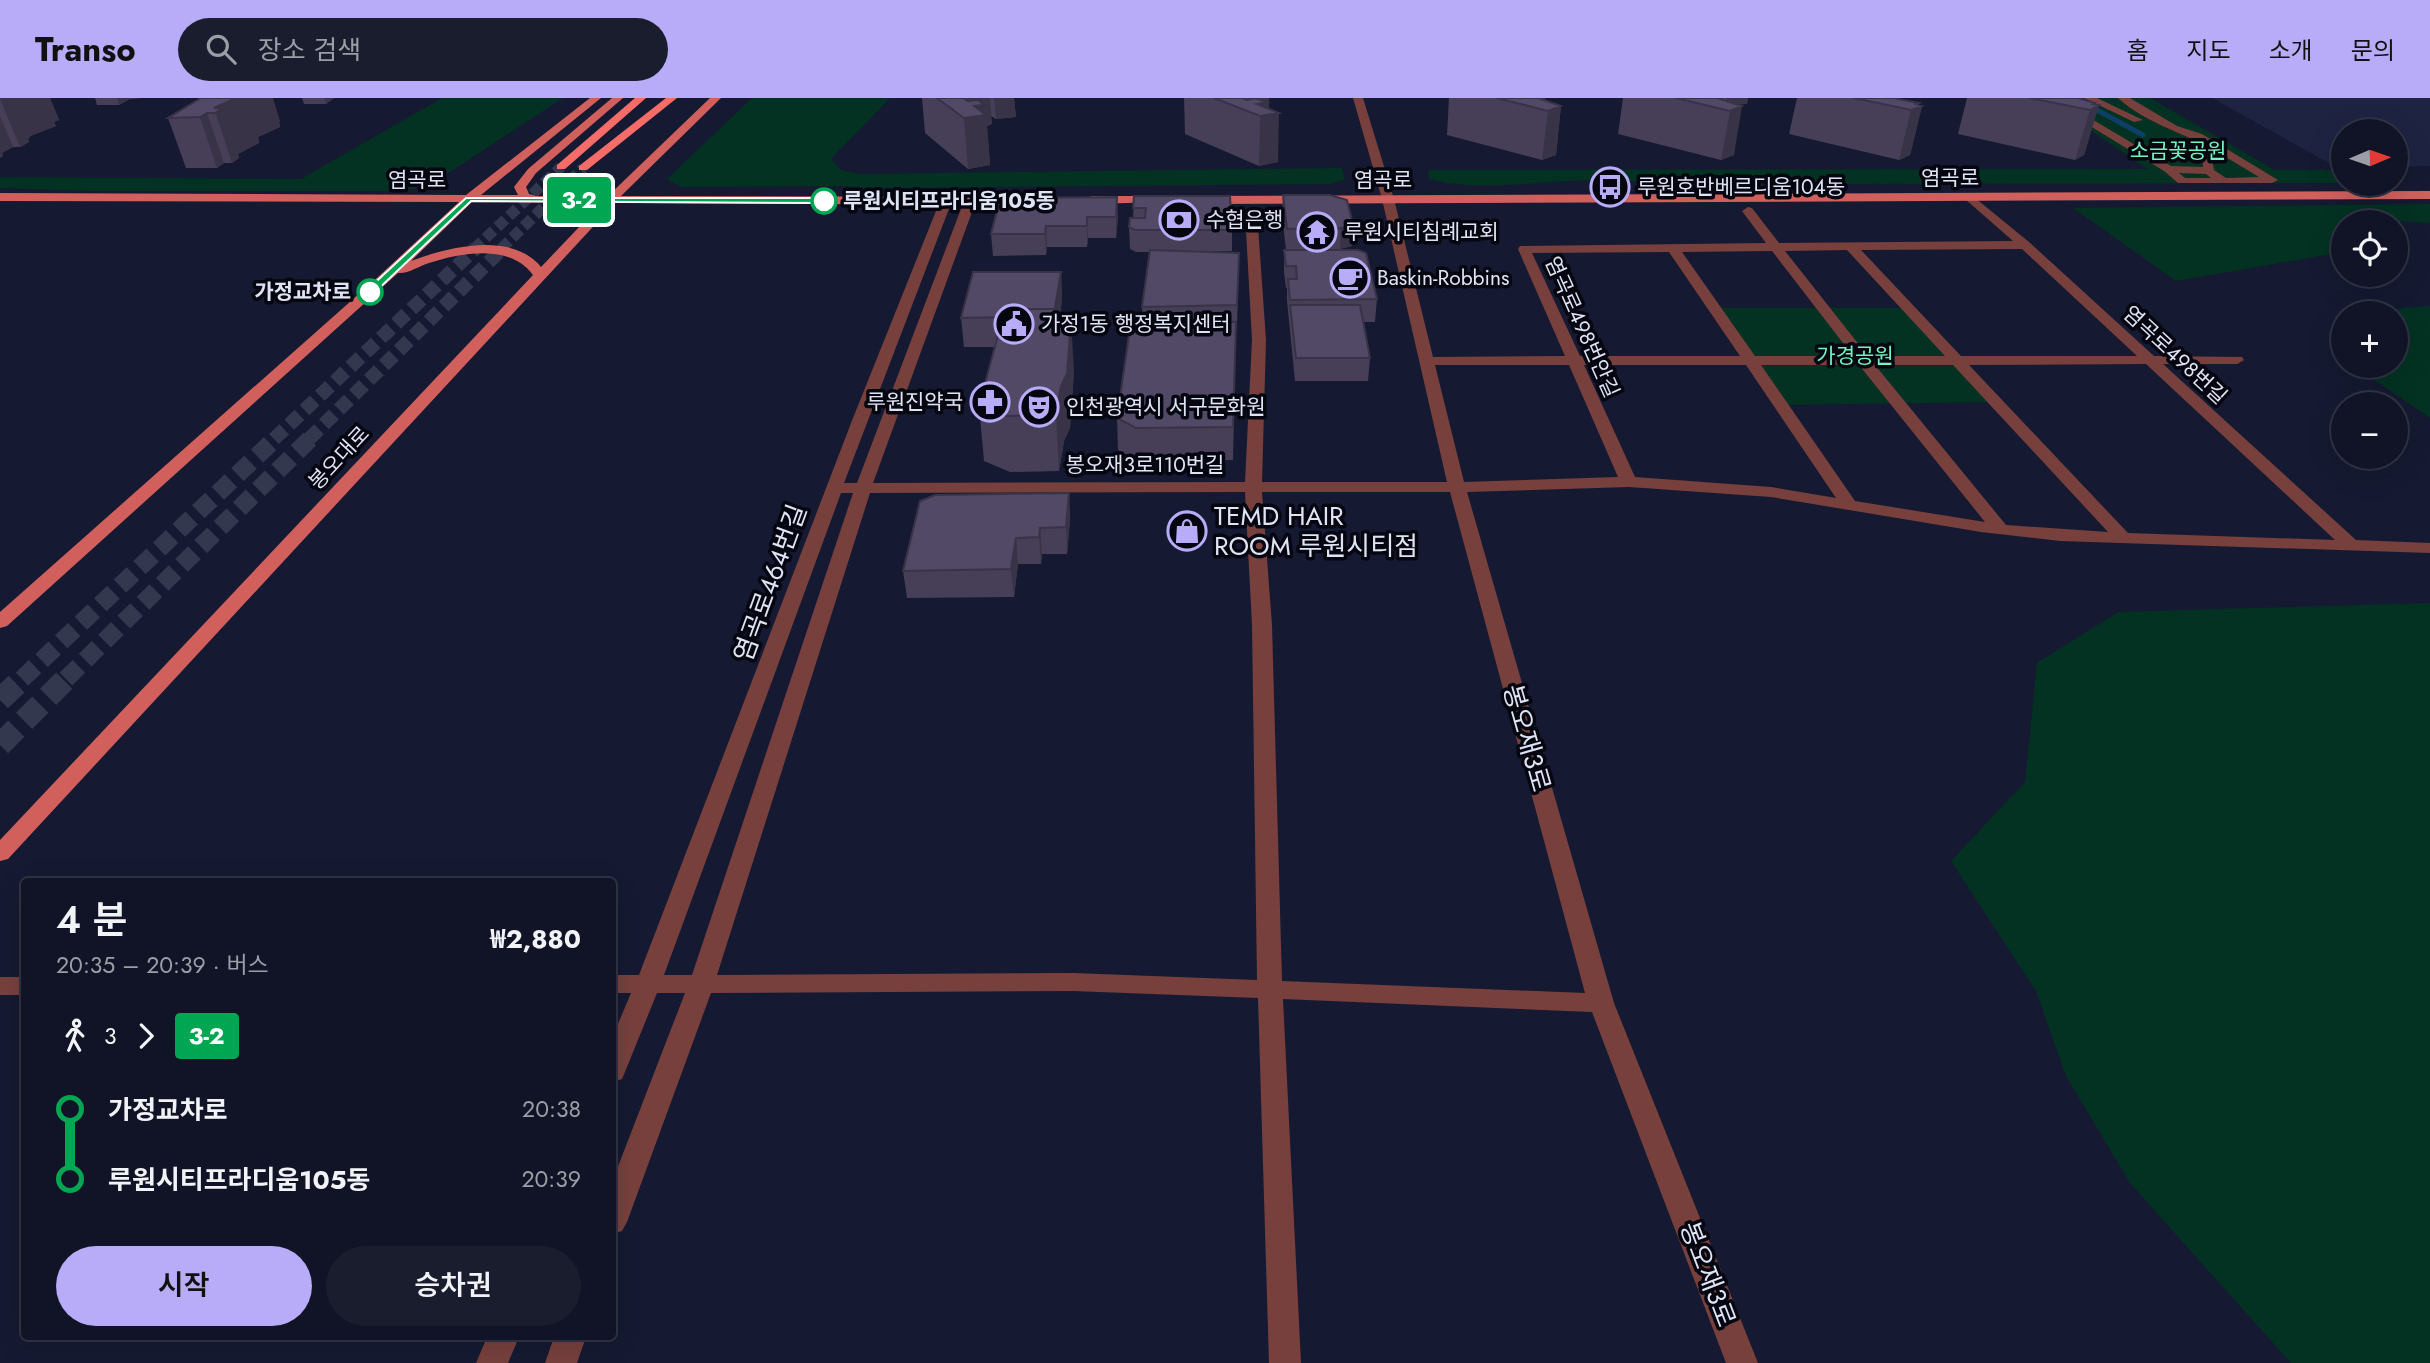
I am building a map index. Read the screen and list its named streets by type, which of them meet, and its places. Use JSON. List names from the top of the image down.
{
  "streets": {
    "main road": ["염곡로", "봉오대로"],
    "street": [
      "염곡로498번안길",
      "염곡로498번길",
      "봉오재3로110번길",
      "염곡로464번길",
      "봉오재3로"
    ]
  },
  "crossings": [
    ["염곡로", "염곡로498번길"],
    ["염곡로", "봉오대로"],
    ["염곡로", "염곡로464번길"],
    ["염곡로", "봉오재3로"],
    ["염곡로498번안길", "염곡로498번길"],
    ["염곡로498번안길", "봉오재3로110번길"],
    ["염곡로498번길", "봉오재3로110번길"],
    ["봉오재3로110번길", "염곡로464번길"],
    ["봉오재3로110번길", "봉오재3로"]
  ],
  "parks": ["소금꽃공원", "가경공원"],
  "places": {
    "bus stop": ["루원호반베르디움104동"],
    "other": ["루원시티프라디움105동", "가정교차로"],
    "bank": ["수협은행"],
    "temple": ["루원시티침례교회"],
    "cafe": ["Baskin-Robbins"],
    "public building": ["가정1동 행정복지센터"],
    "pharmacy": ["루원진약국"],
    "theatre": ["인천광역시 서구문화원"],
    "shop": ["TEMD HAIR ROOM 루원시티점"]
  },
  "lines": ["bus line 3-2"],
  "north": "right",
  "page": {
    "header": "Transo",
    "search": "장소 검색",
    "nav": [
      "홈",
      "지도",
      "소개",
      "문의"
    ],
    "on_map": "3-2",
    "map_buttons": ["+", "−"],
    "heading": ["4 분", "20:35 – 20:39 · 버스", "₩2,880"],
    "legs": ["3", "3-2"],
    "list": [
      {
        "name": "가정교차로",
        "value": "20:38"
      },
      {
        "name": "루원시티프라디움105동",
        "value": "20:39"
      }
    ],
    "buttons": ["시작", "승차권"]
  }
}
